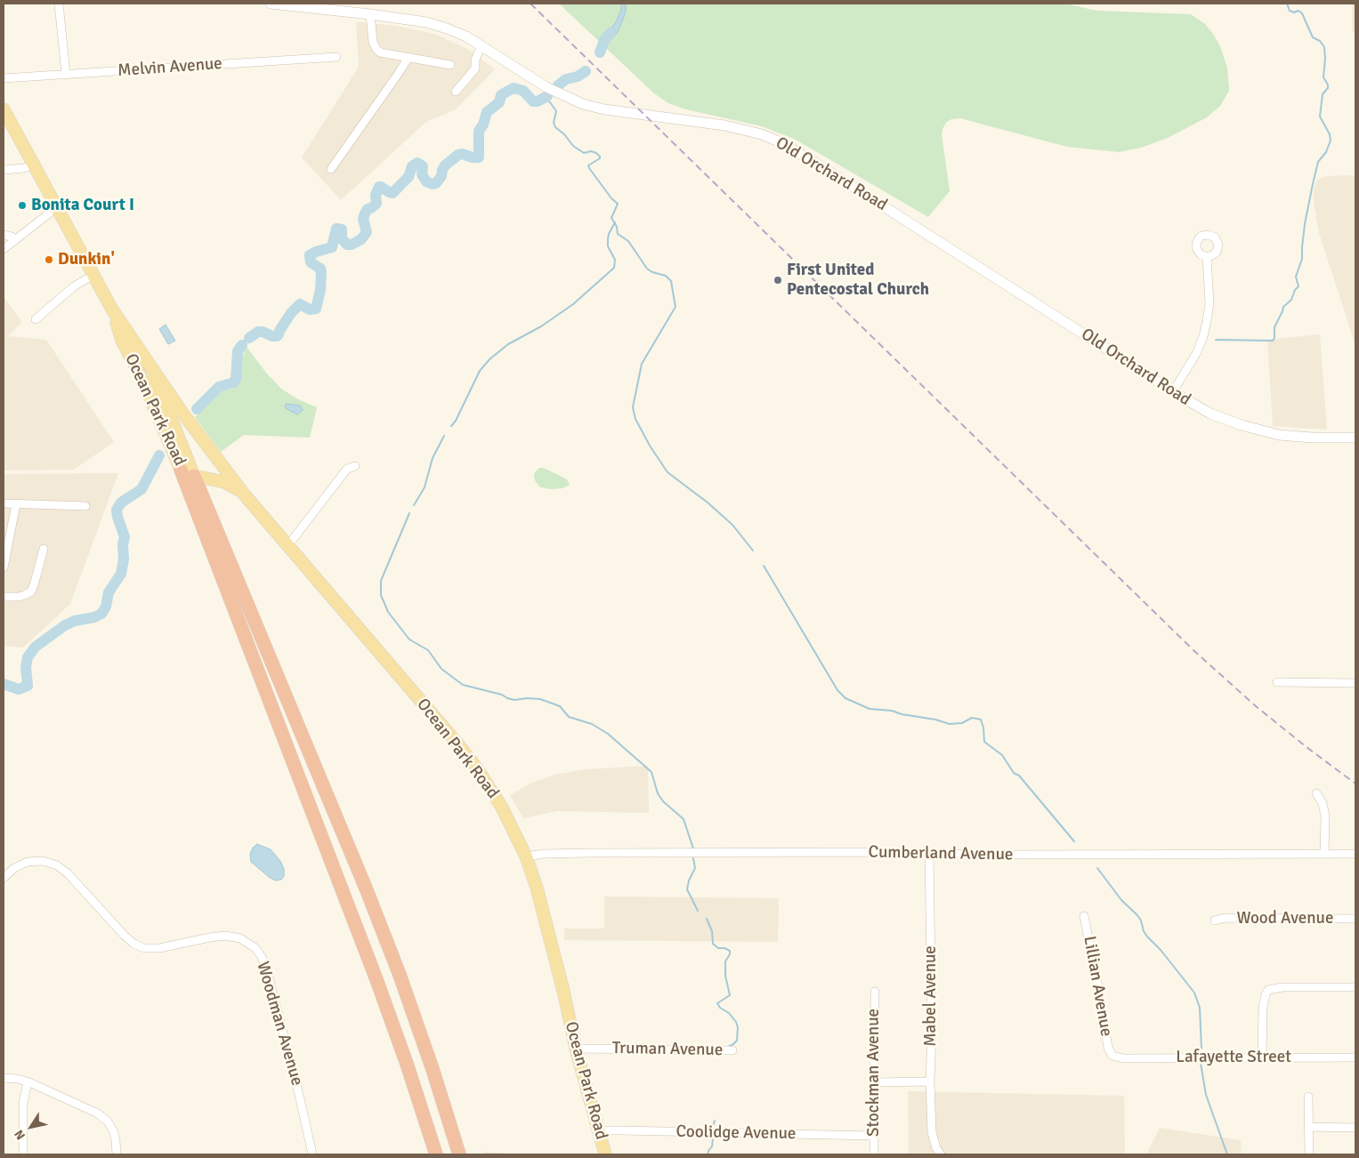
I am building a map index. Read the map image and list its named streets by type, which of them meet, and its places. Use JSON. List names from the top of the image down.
{
  "streets": {
    "main road": ["Ocean Park Road"],
    "street": [
      "Melvin Avenue",
      "Old Orchard Road",
      "Cumberland Avenue",
      "Wood Avenue",
      "Lillian Avenue",
      "Mabel Avenue",
      "Woodman Avenue",
      "Truman Avenue",
      "Lafayette Street",
      "Stockman Avenue",
      "Coolidge Avenue"
    ]
  },
  "crossings": [
    ["Ocean Park Road", "Cumberland Avenue"],
    ["Ocean Park Road", "Truman Avenue"],
    ["Ocean Park Road", "Coolidge Avenue"],
    ["Cumberland Avenue", "Mabel Avenue"],
    ["Lillian Avenue", "Lafayette Street"],
    ["Stockman Avenue", "Coolidge Avenue"]
  ],
  "places": ["Bonita Court I", "Dunkin'", "First United Pentecostal Church"],
  "north": "bottom left"
}
